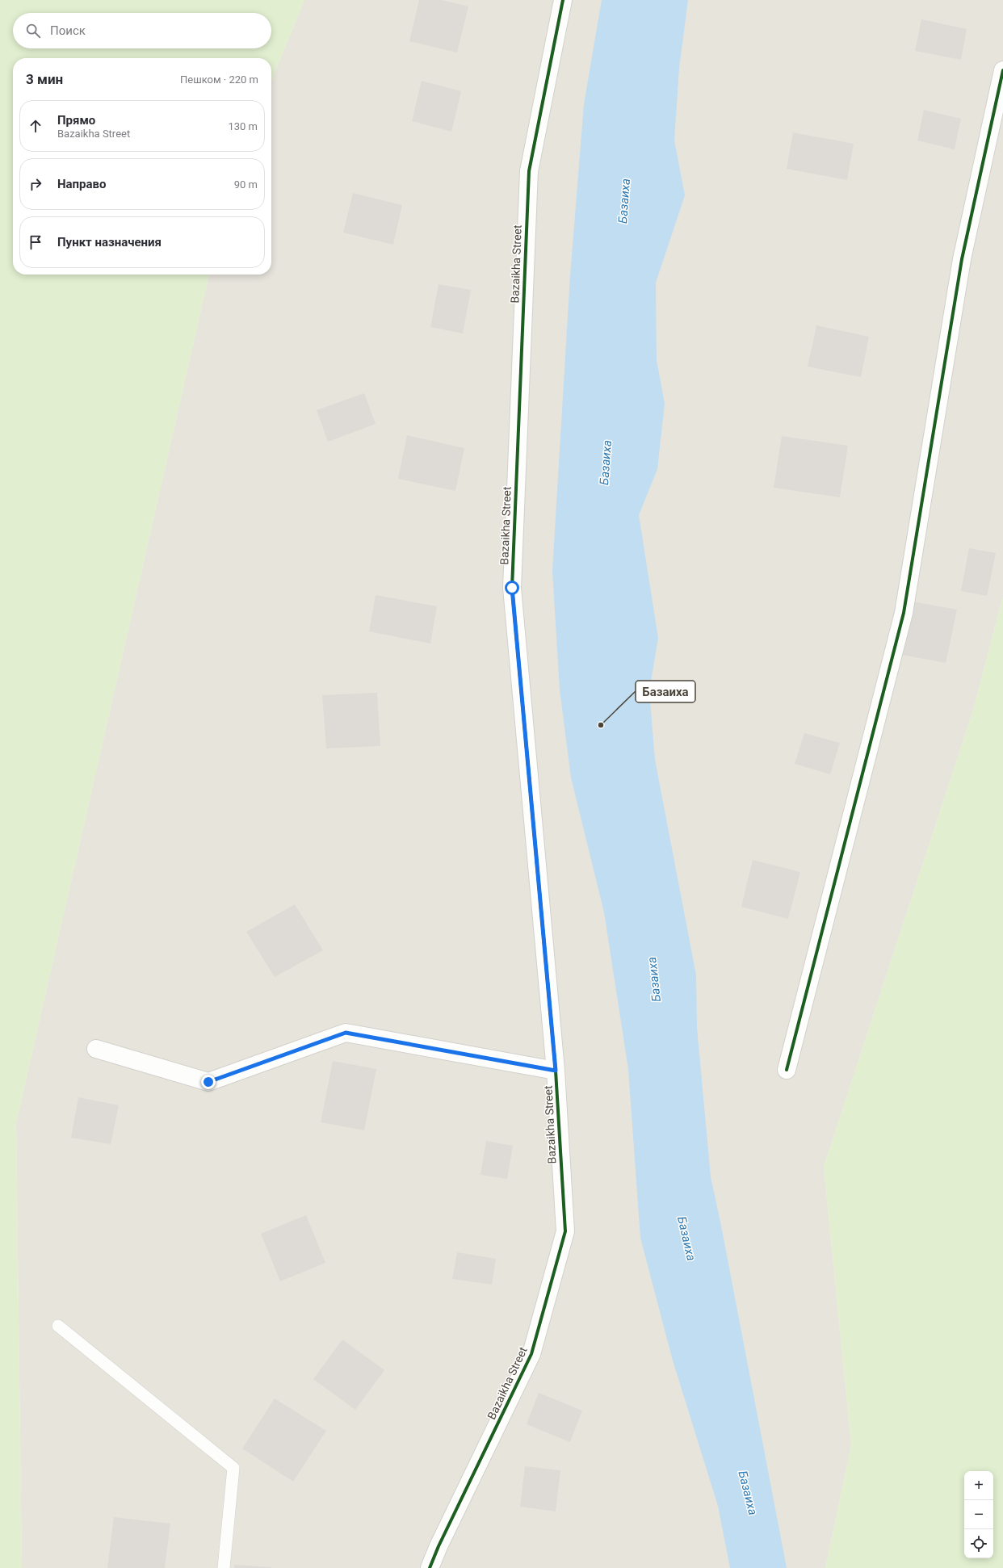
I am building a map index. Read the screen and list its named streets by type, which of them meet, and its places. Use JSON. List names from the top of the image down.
{
  "streets": {
    "street": ["Bazaikha Street"]
  },
  "water": ["Базаиха"],
  "places": ["Базаиха"],
  "page": {
    "search": "Поиск",
    "heading": ["3 мин", "Пешком · 220 m"],
    "list": [
      ["Прямо", "Bazaikha Street", "130 m"],
      ["Направо", "90 m"],
      "Пункт назначения"
    ],
    "map_buttons": ["+", "−"]
  }
}
